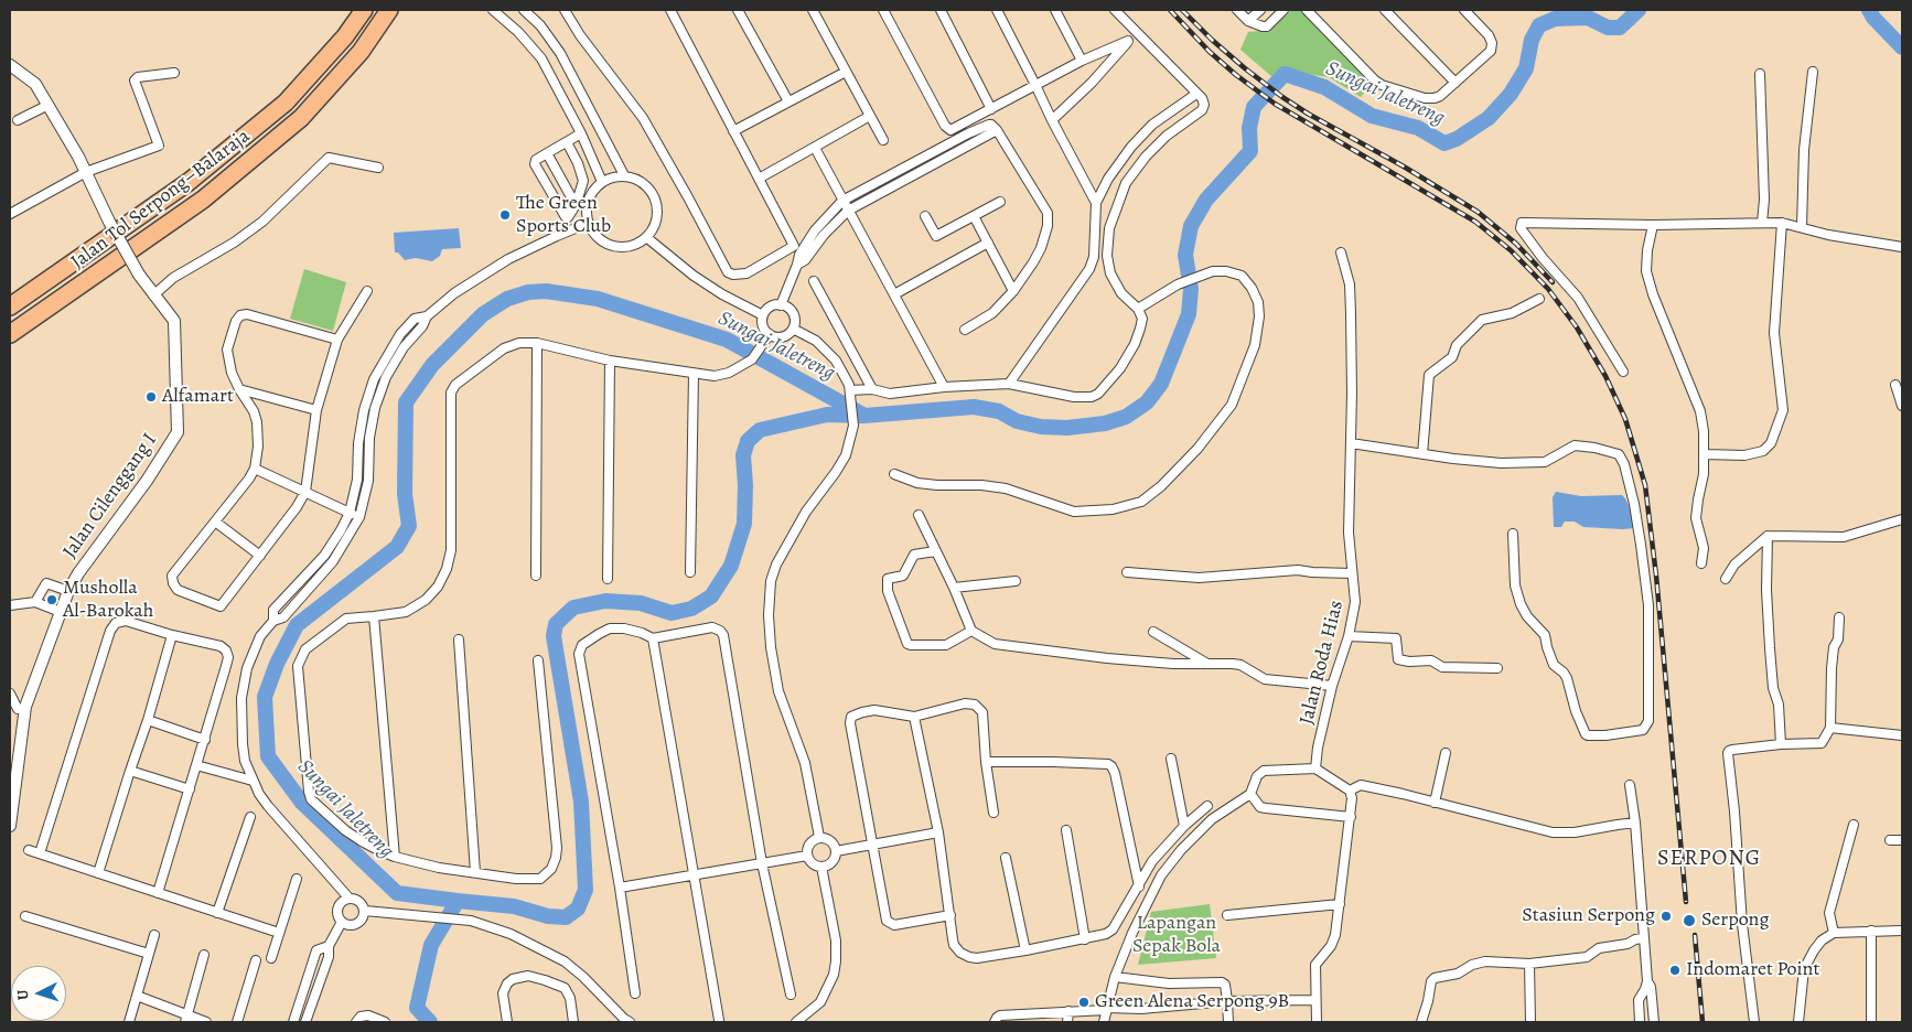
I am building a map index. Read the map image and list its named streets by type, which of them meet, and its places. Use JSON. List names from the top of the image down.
{
  "streets": {
    "highway": ["Jalan Tol Serpong–Balaraja"],
    "street": ["Jalan Cilenggang I", "Jalan Roda Hias"]
  },
  "districts": ["SERPONG"],
  "water": ["Sungai Jaletreng"],
  "parks": ["Lapangan Sepak Bola"],
  "places": [
    "The Green Sports Club",
    "Alfamart",
    "Musholla Al-Barokah",
    "Stasiun Serpong",
    "Serpong",
    "Indomaret Point",
    "Green Alena Serpong 9B"
  ],
  "north": "left"
}
